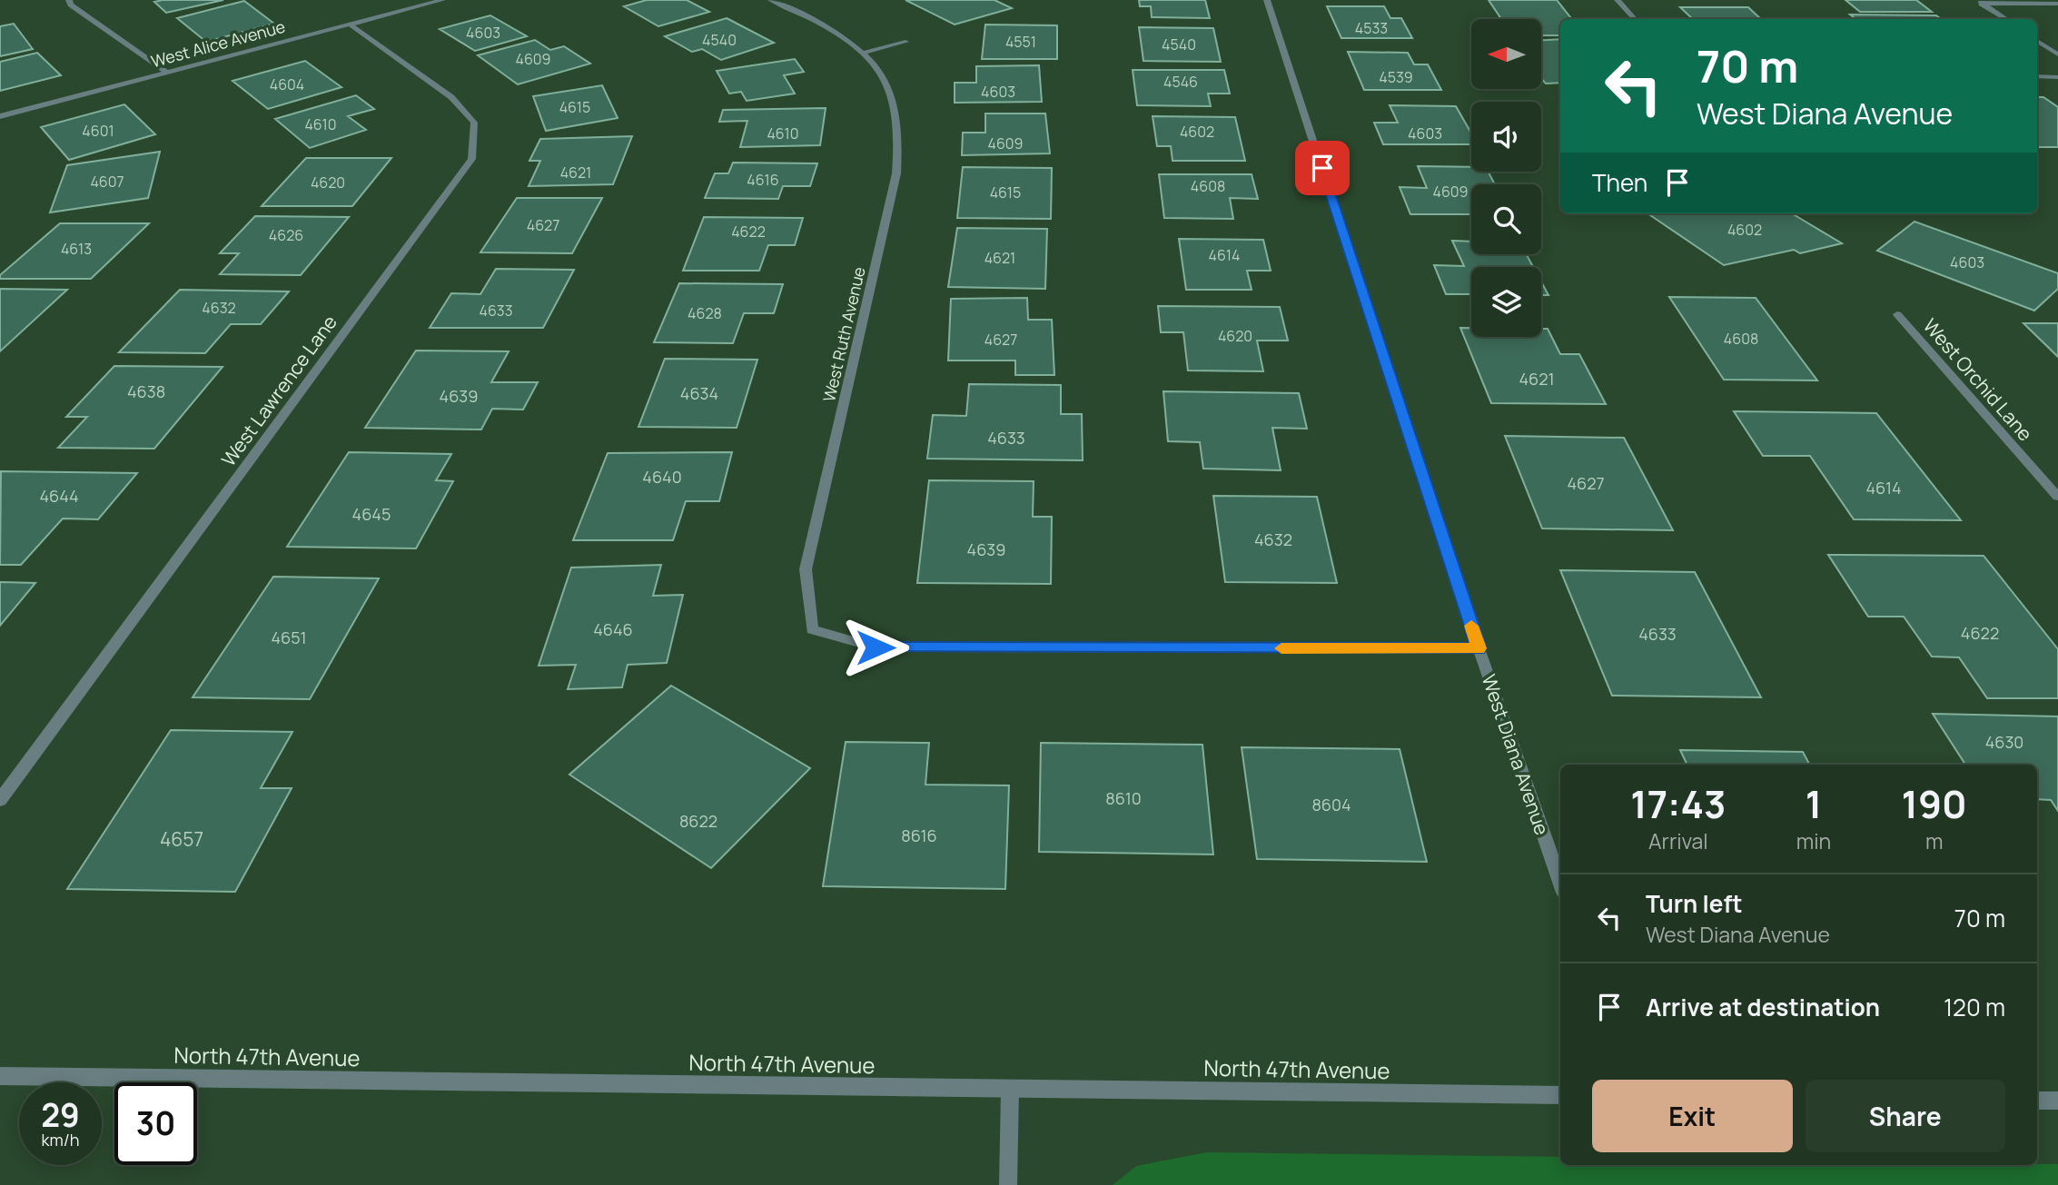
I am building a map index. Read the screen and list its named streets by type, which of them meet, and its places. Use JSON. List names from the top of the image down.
{
  "streets": {
    "street": [
      "West Alice Avenue",
      "West Ruth Avenue",
      "West Orchid Lane",
      "West Lawrence Lane",
      "West Diana Avenue",
      "North 47th Avenue"
    ]
  },
  "crossings": [
    ["West Alice Avenue", "West Lawrence Lane"],
    ["West Ruth Avenue", "West Diana Avenue"]
  ],
  "house_numbers": [
    "4533",
    "4603",
    "4540",
    "4551",
    "4540",
    "4609",
    "4539",
    "4546",
    "4604",
    "4603",
    "4615",
    "4610",
    "4601",
    "4602",
    "4610",
    "4603",
    "4609",
    "4621",
    "4616",
    "4607",
    "4620",
    "4608",
    "4609",
    "4615",
    "4627",
    "4602",
    "4622",
    "4626",
    "4613",
    "4614",
    "4621",
    "4603",
    "4632",
    "4633",
    "4628",
    "4620",
    "4608",
    "4627",
    "4621",
    "4638",
    "4634",
    "4639",
    "4633",
    "4640",
    "4627",
    "4614",
    "4644",
    "4645",
    "4632",
    "4639",
    "4646",
    "4622",
    "4633",
    "4651",
    "4630",
    "8610",
    "8604",
    "8622",
    "8616",
    "4657"
  ],
  "north": "left",
  "page": {
    "turn": ["70 m", "West Diana Avenue"],
    "then": "Then",
    "eta": [
      "17:43",
      "Arrival",
      "1",
      "min",
      "190",
      "m"
    ],
    "list": [
      {
        "name": "Turn left",
        "note": "West Diana Avenue",
        "value": "70 m"
      },
      {
        "name": "Arrive at destination",
        "value": "120 m"
      }
    ],
    "buttons": ["Exit", "Share"],
    "speed": "29 km/h",
    "limit": "30"
  }
}
